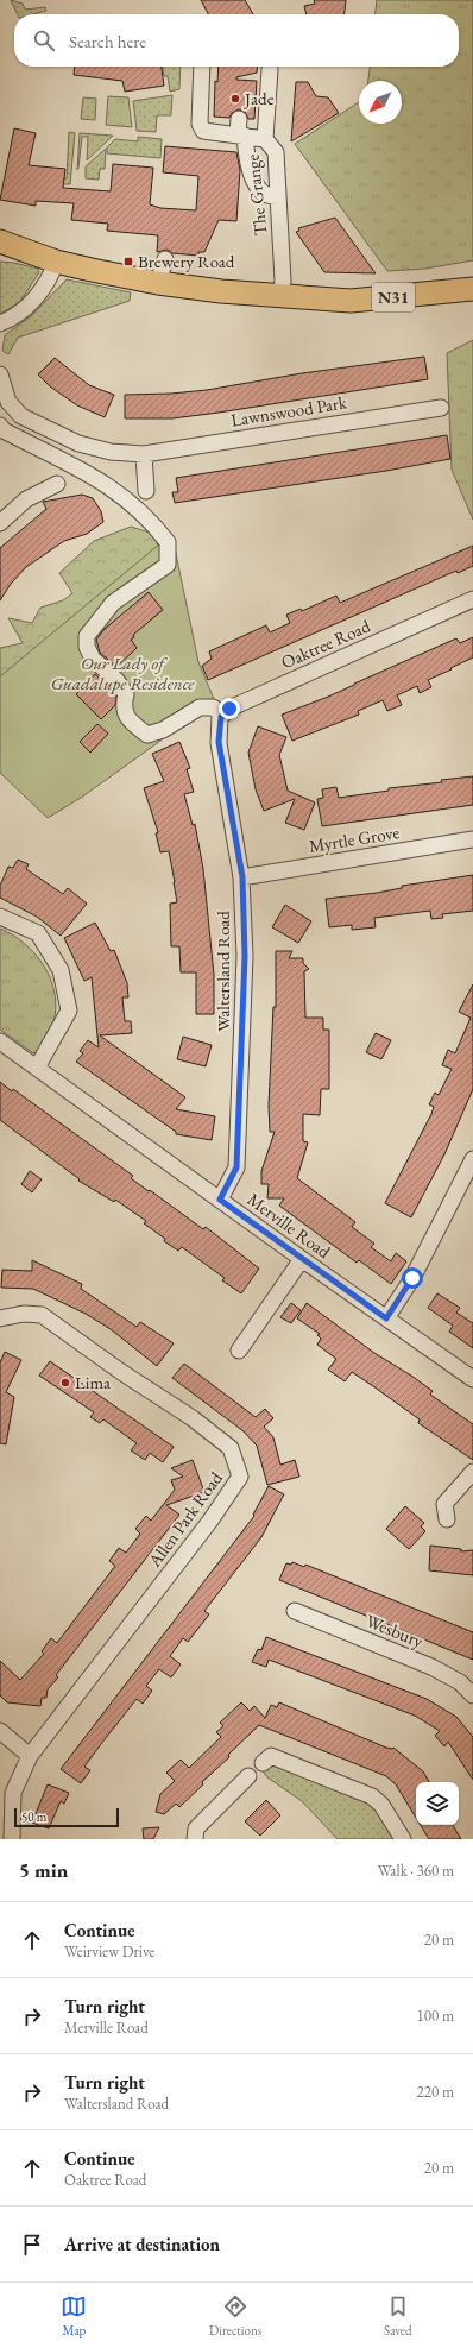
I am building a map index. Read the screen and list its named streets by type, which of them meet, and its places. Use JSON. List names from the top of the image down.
{
  "streets": {
    "highway": ["N31"],
    "street": [
      "The Grange",
      "Lawnswood Park",
      "Oaktree Road",
      "Myrtle Grove",
      "Waltersland Road",
      "Merville Road",
      "Allen Park Road",
      "Wesbury"
    ]
  },
  "crossings": [
    ["The Grange", "N31"],
    ["Oaktree Road", "Waltersland Road"],
    ["Myrtle Grove", "Waltersland Road"],
    ["Waltersland Road", "Merville Road"]
  ],
  "parks": ["Our Lady of Guadalupe Residence"],
  "places": {
    "other": ["Jade", "Lima"],
    "transit": ["Brewery Road"]
  },
  "scale_bar": "50 m",
  "north": "bottom left",
  "page": {
    "search": "Search here",
    "scale": "50 m",
    "heading": ["5 min", "Walk · 360 m"],
    "list": [
      ["Continue", "Weirview Drive", "20 m"],
      ["Turn right", "Merville Road", "100 m"],
      ["Turn right", "Waltersland Road", "220 m"],
      ["Continue", "Oaktree Road", "20 m"],
      "Arrive at destination"
    ],
    "nav": ["Map", "Directions", "Saved"]
  }
}
